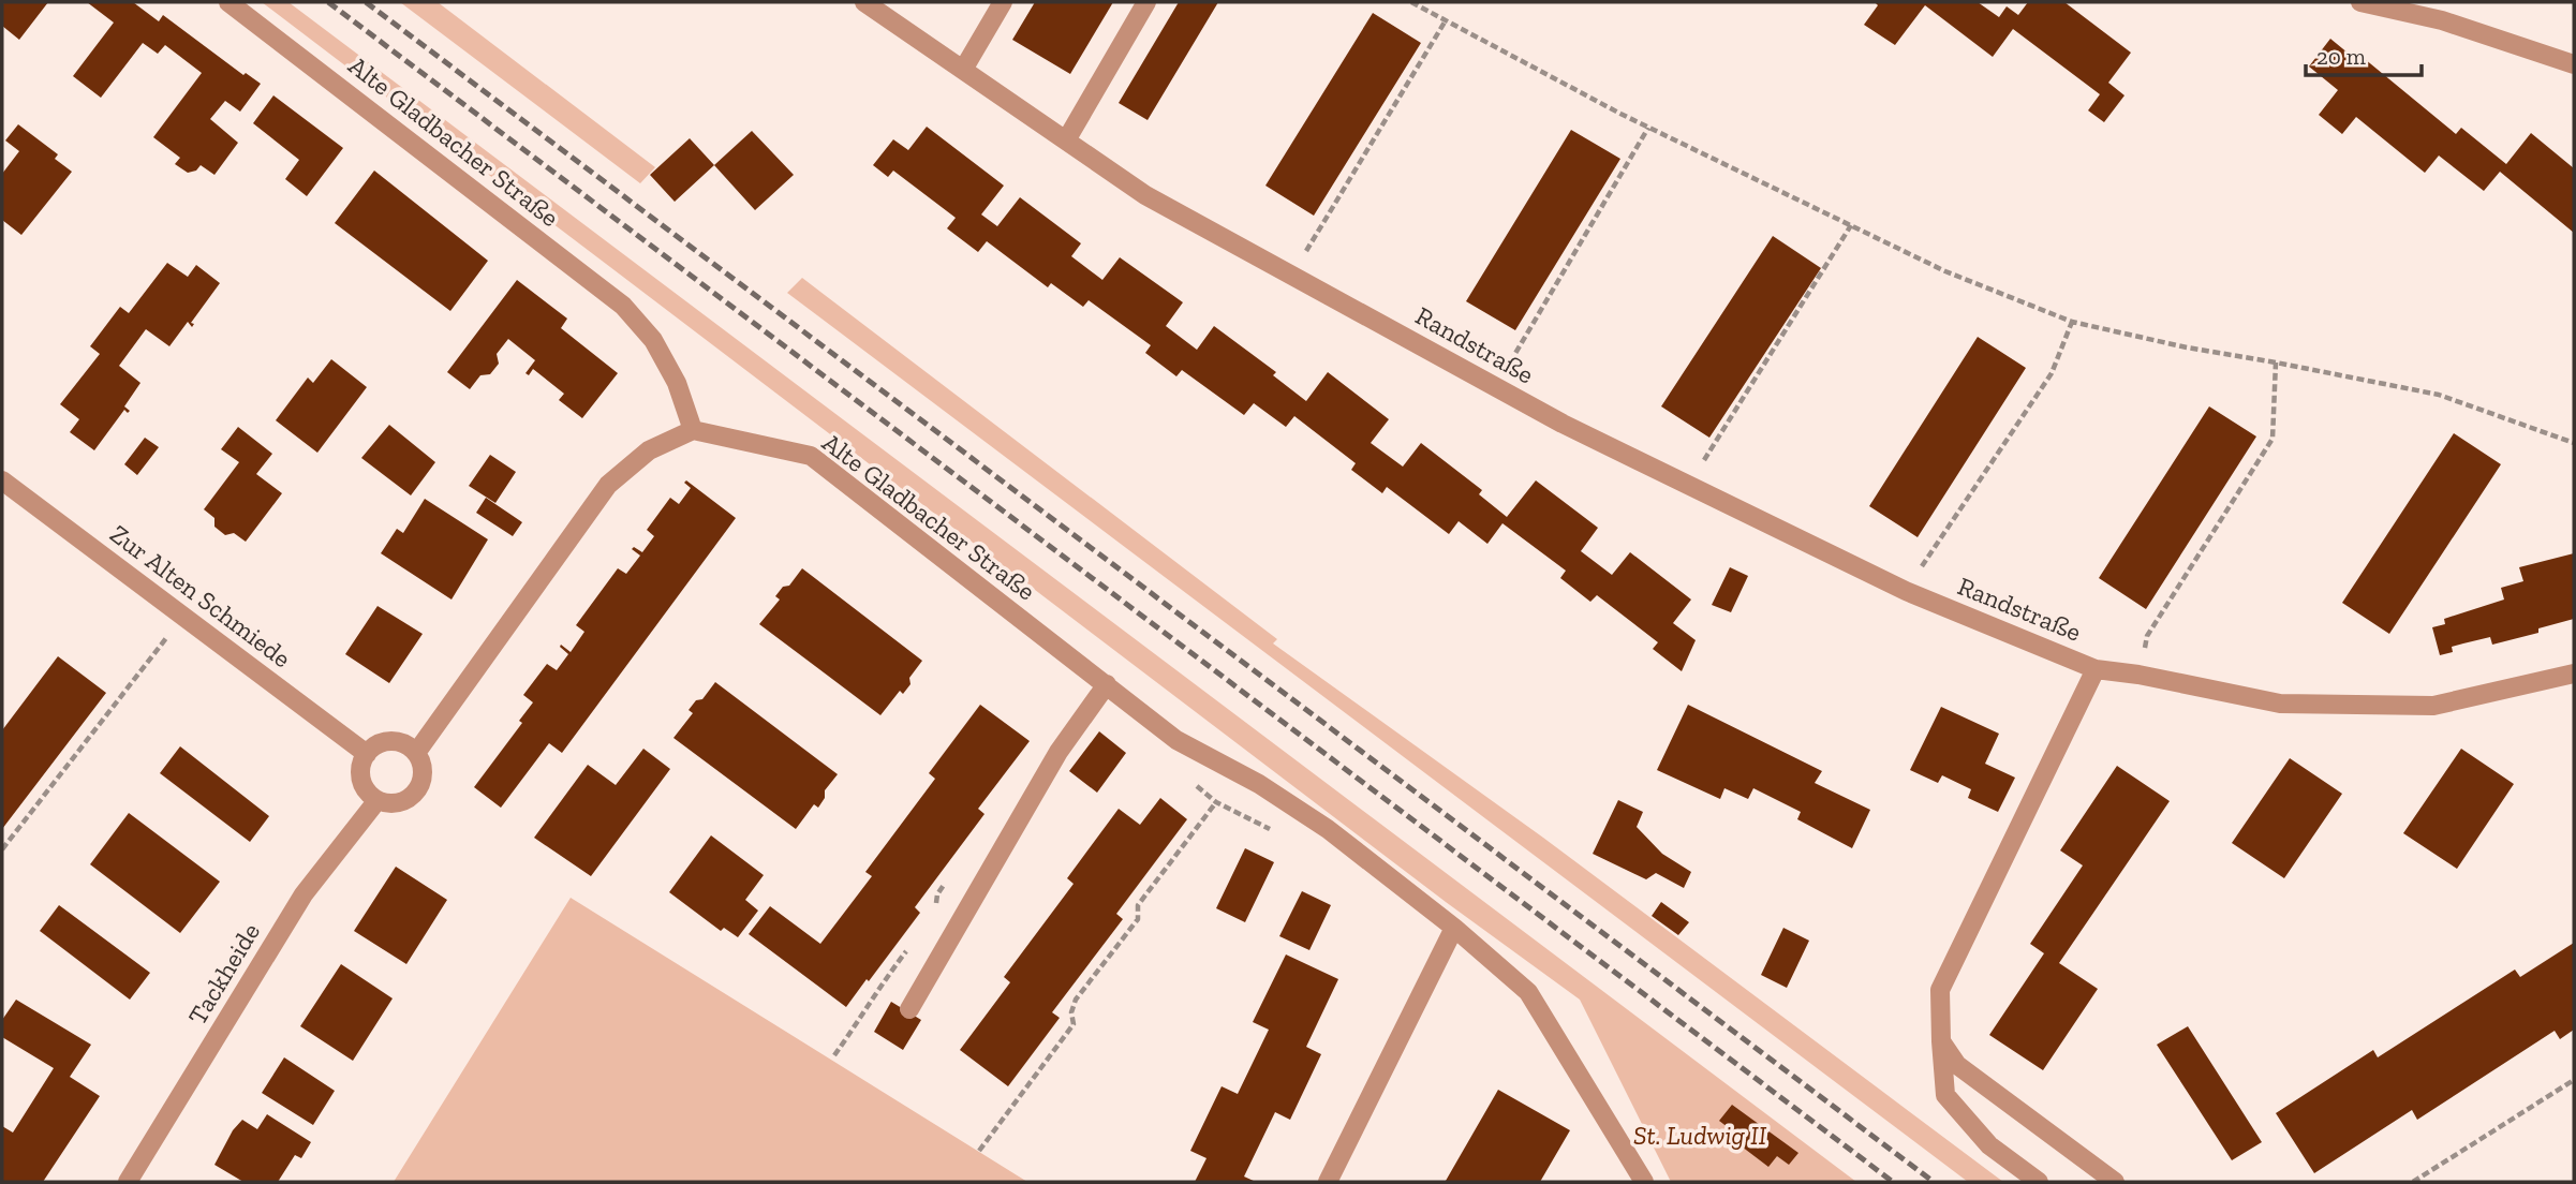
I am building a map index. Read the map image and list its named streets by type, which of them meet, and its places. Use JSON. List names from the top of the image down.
{
  "streets": {
    "street": [
      "Alte Gladbacher Straße",
      "Randstraße",
      "Zur Alten Schmiede",
      "Tackheide"
    ]
  },
  "crossings": [
    ["Zur Alten Schmiede", "Tackheide"]
  ],
  "parks": ["St. Ludwig II"],
  "scale_bar": "20 m"
}
